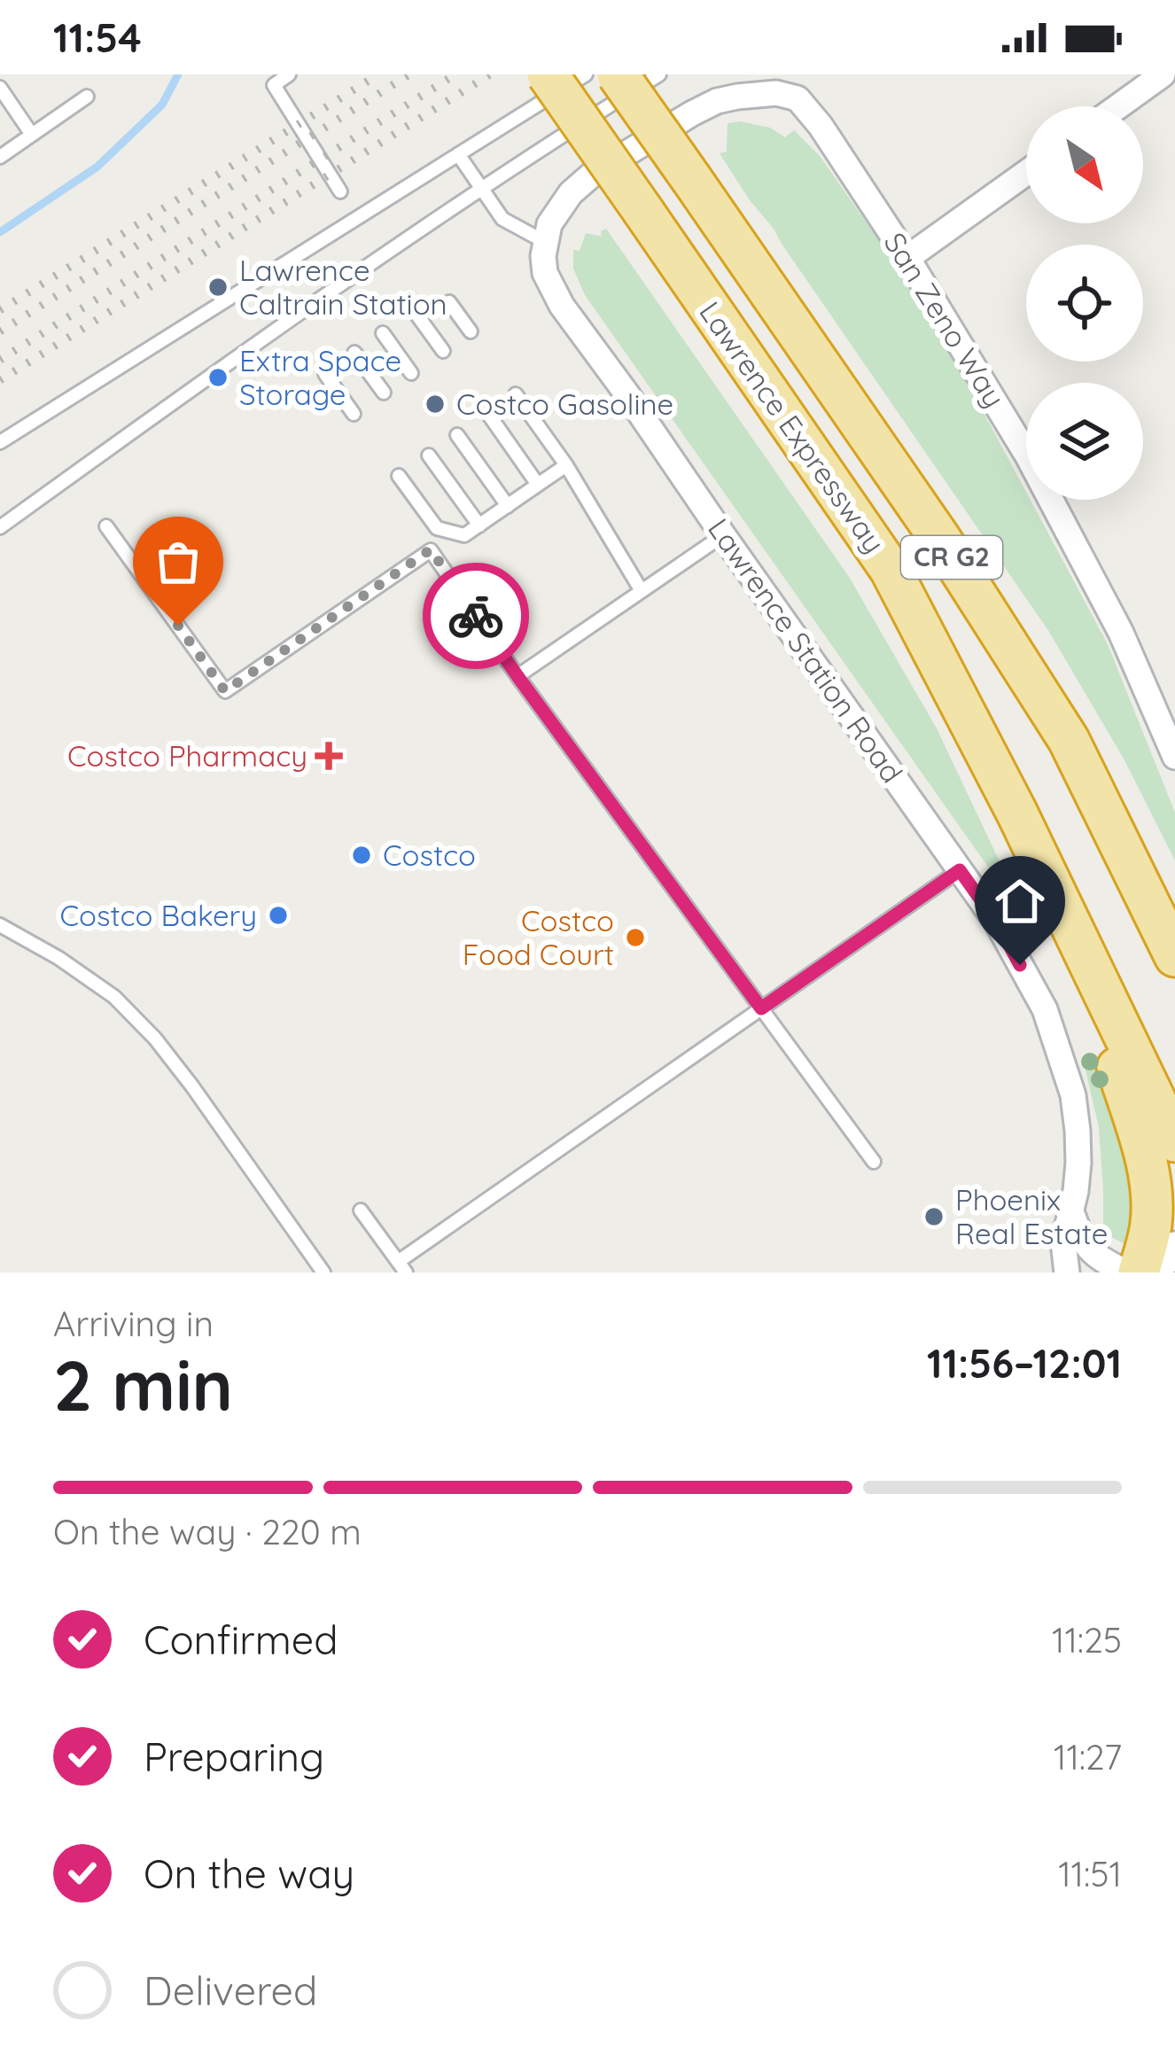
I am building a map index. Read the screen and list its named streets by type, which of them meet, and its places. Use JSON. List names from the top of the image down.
{
  "streets": {
    "highway": ["Lawrence Expressway", "CR G2"],
    "street": ["San Zeno Way", "Lawrence Station Road"]
  },
  "crossings": [
    ["San Zeno Way", "Lawrence Station Road"]
  ],
  "places": {
    "other": [
      "Lawrence Caltrain Station",
      "Extra Space Storage",
      "Costco Gasoline",
      "Costco",
      "Costco Bakery",
      "Costco Food Court",
      "Phoenix Real Estate"
    ],
    "health": ["Costco Pharmacy"]
  },
  "north": "bottom right",
  "page": {
    "status": "11:54",
    "heading": ["2 min", "Arriving in", "11:56–12:01"],
    "bar": "On the way · 220 m",
    "list": [
      ["Confirmed", "11:25"],
      ["Preparing", "11:27"],
      ["On the way", "11:51"],
      "Delivered"
    ]
  }
}
